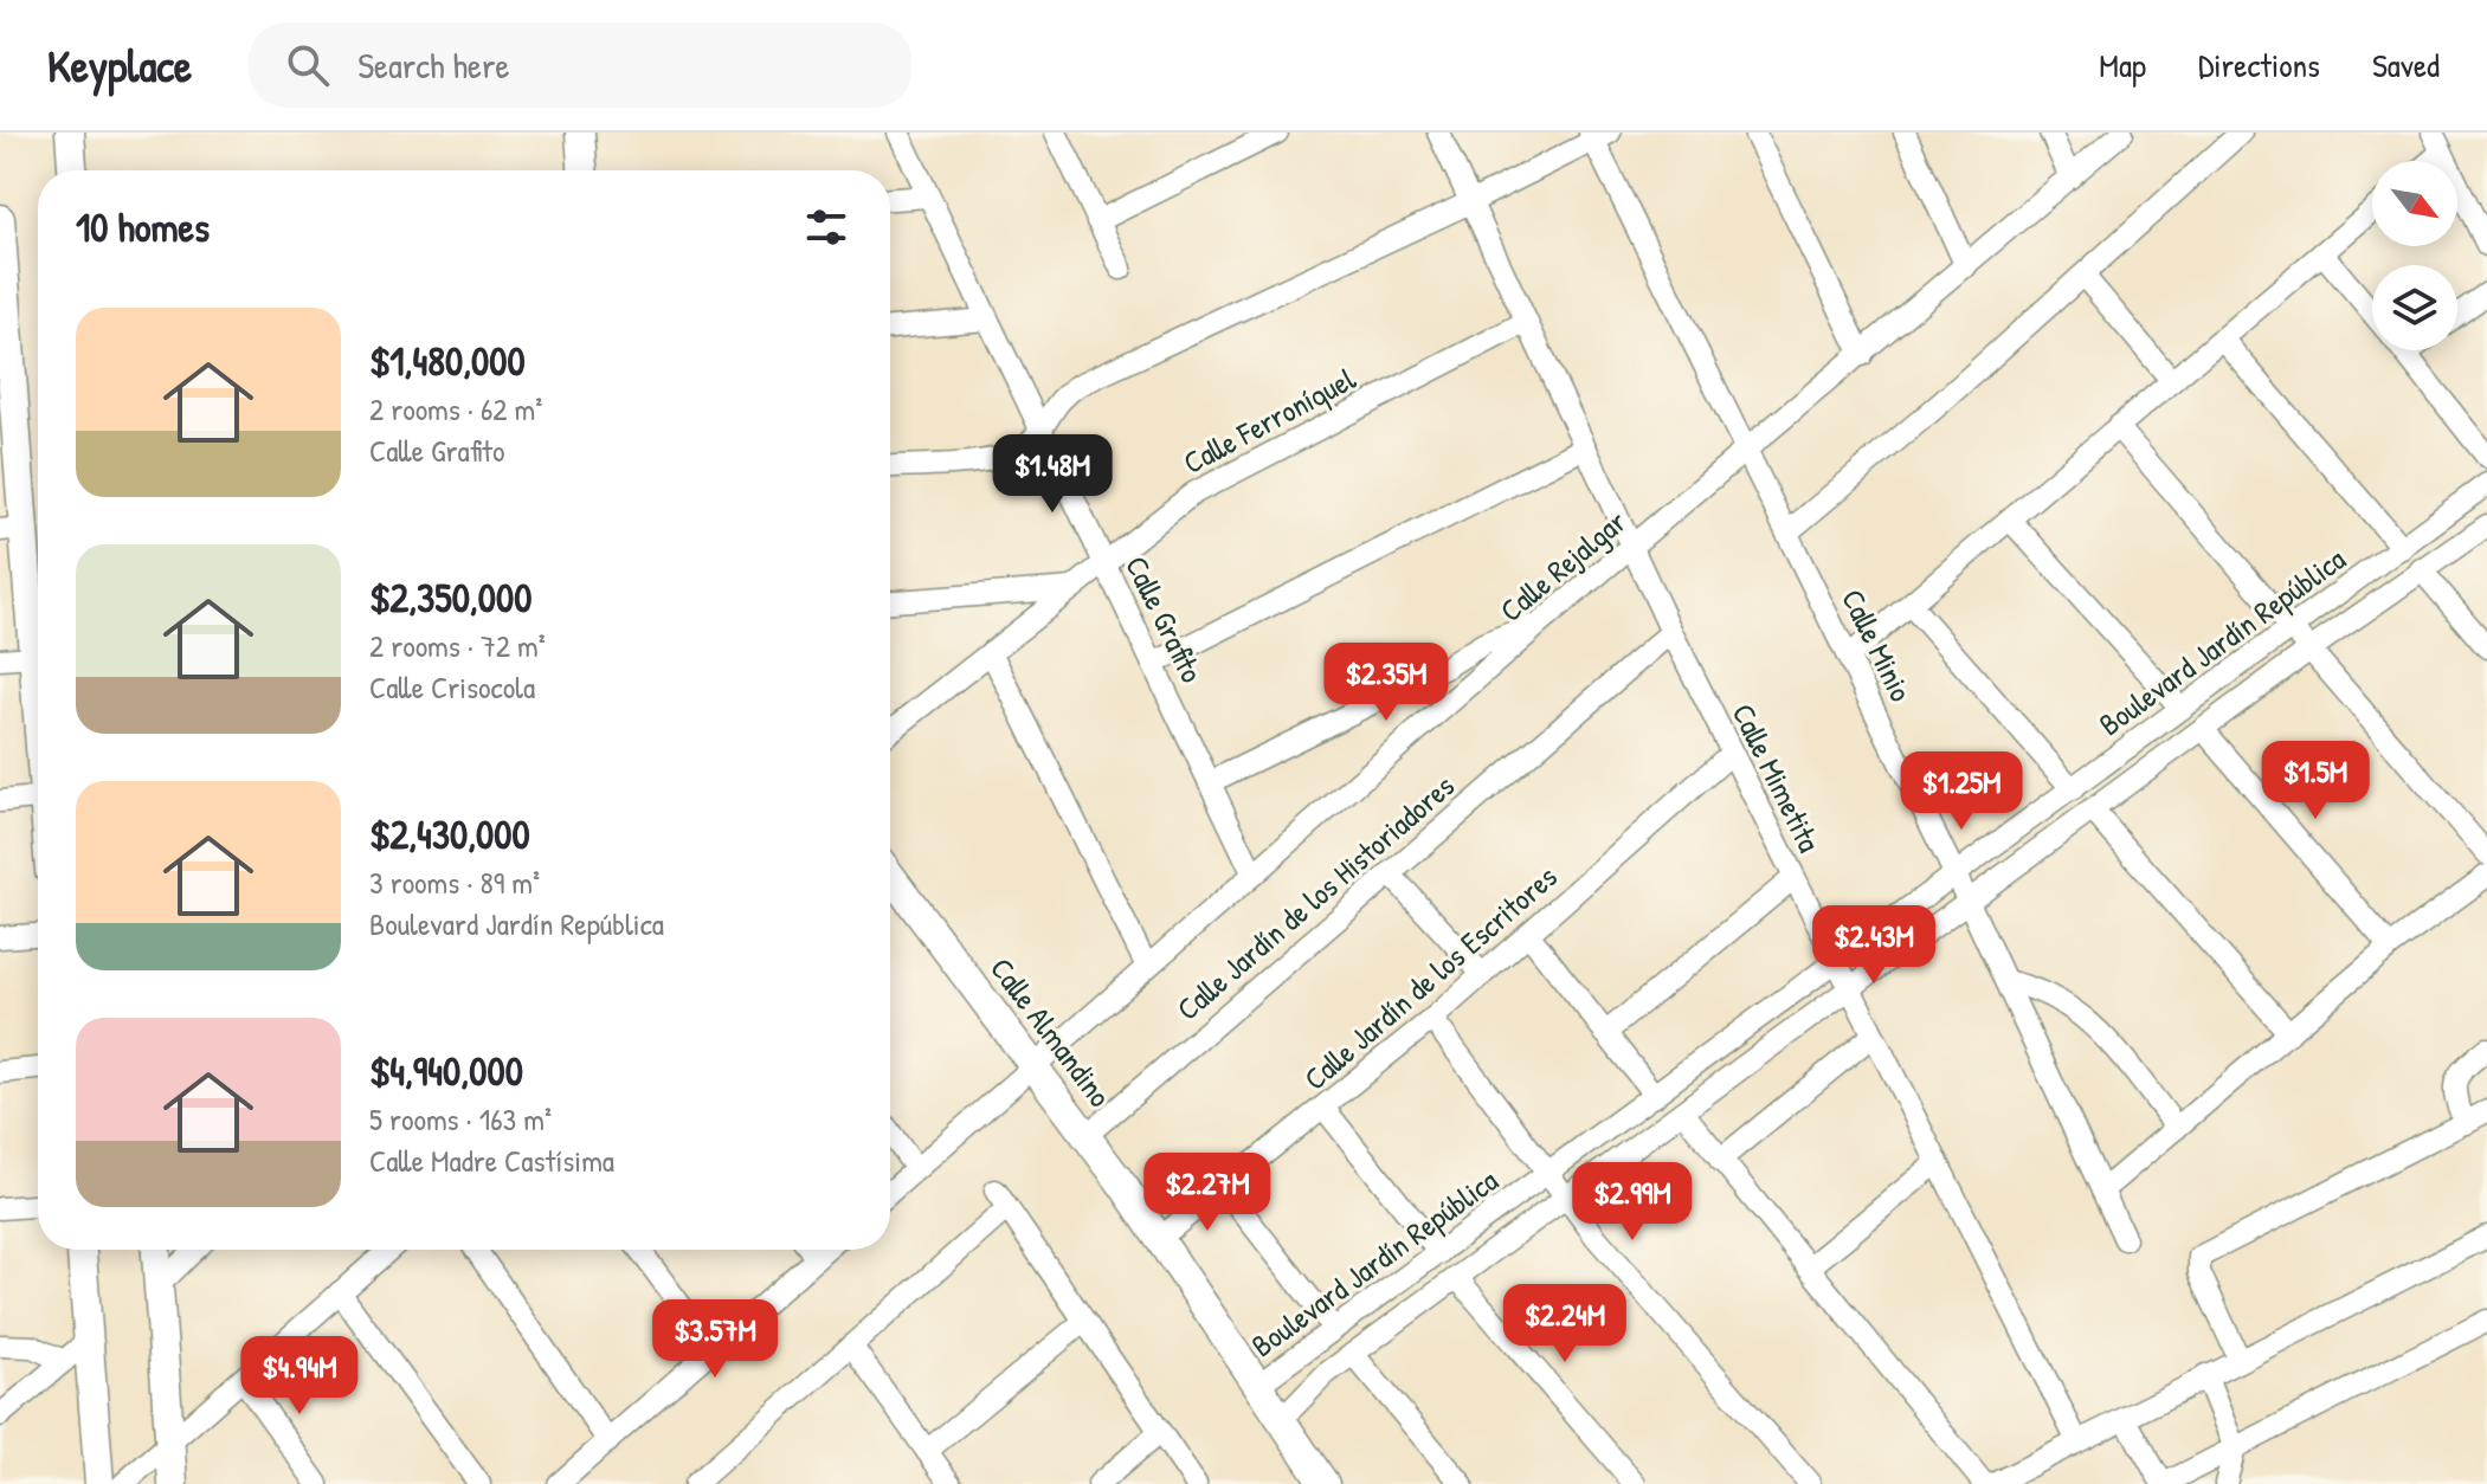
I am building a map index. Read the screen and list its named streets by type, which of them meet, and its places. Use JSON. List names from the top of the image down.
{
  "streets": {
    "street": [
      "Calle Ferroníquel",
      "Calle Rejalgar",
      "Calle Grafito",
      "Boulevard Jardín República",
      "Calle Minio",
      "Calle Mimetita",
      "Calle Jardín de los Historiadores",
      "Calle Jardín de los Escritores",
      "Calle Almandino"
    ]
  },
  "crossings": [
    ["Calle Ferroníquel", "Calle Grafito"],
    ["Calle Ferroníquel", "Calle Mimetita"],
    ["Calle Rejalgar", "Calle Grafito"],
    ["Calle Rejalgar", "Calle Minio"],
    ["Calle Rejalgar", "Calle Mimetita"],
    ["Calle Rejalgar", "Calle Almandino"],
    ["Boulevard Jardín República", "Calle Minio"],
    ["Boulevard Jardín República", "Calle Mimetita"],
    ["Boulevard Jardín República", "Calle Almandino"],
    ["Calle Mimetita", "Calle Jardín de los Historiadores"],
    ["Calle Mimetita", "Calle Jardín de los Escritores"],
    ["Calle Jardín de los Historiadores", "Calle Almandino"],
    ["Calle Jardín de los Escritores", "Calle Almandino"]
  ],
  "north": "bottom right",
  "page": {
    "header": "Keyplace",
    "search": "Search here",
    "nav": ["Map", "Directions", "Saved"],
    "heading": "10 homes",
    "list": [
      {
        "name": "$1,480,000",
        "note": "2 rooms · 62 m² · Calle Grafito"
      },
      {
        "name": "$2,350,000",
        "note": "2 rooms · 72 m² · Calle Crisocola"
      },
      {
        "name": "$2,430,000",
        "note": "3 rooms · 89 m² · Boulevard Jardín República"
      },
      {
        "name": "$4,940,000",
        "note": "5 rooms · 163 m² · Calle Madre Castísima"
      }
    ],
    "price": [
      "$1.48M",
      "$2.35M",
      "$1.5M",
      "$1.25M",
      "$2.43M",
      "$2.27M",
      "$2.99M",
      "$2.24M",
      "$3.57M",
      "$4.94M"
    ]
  }
}
